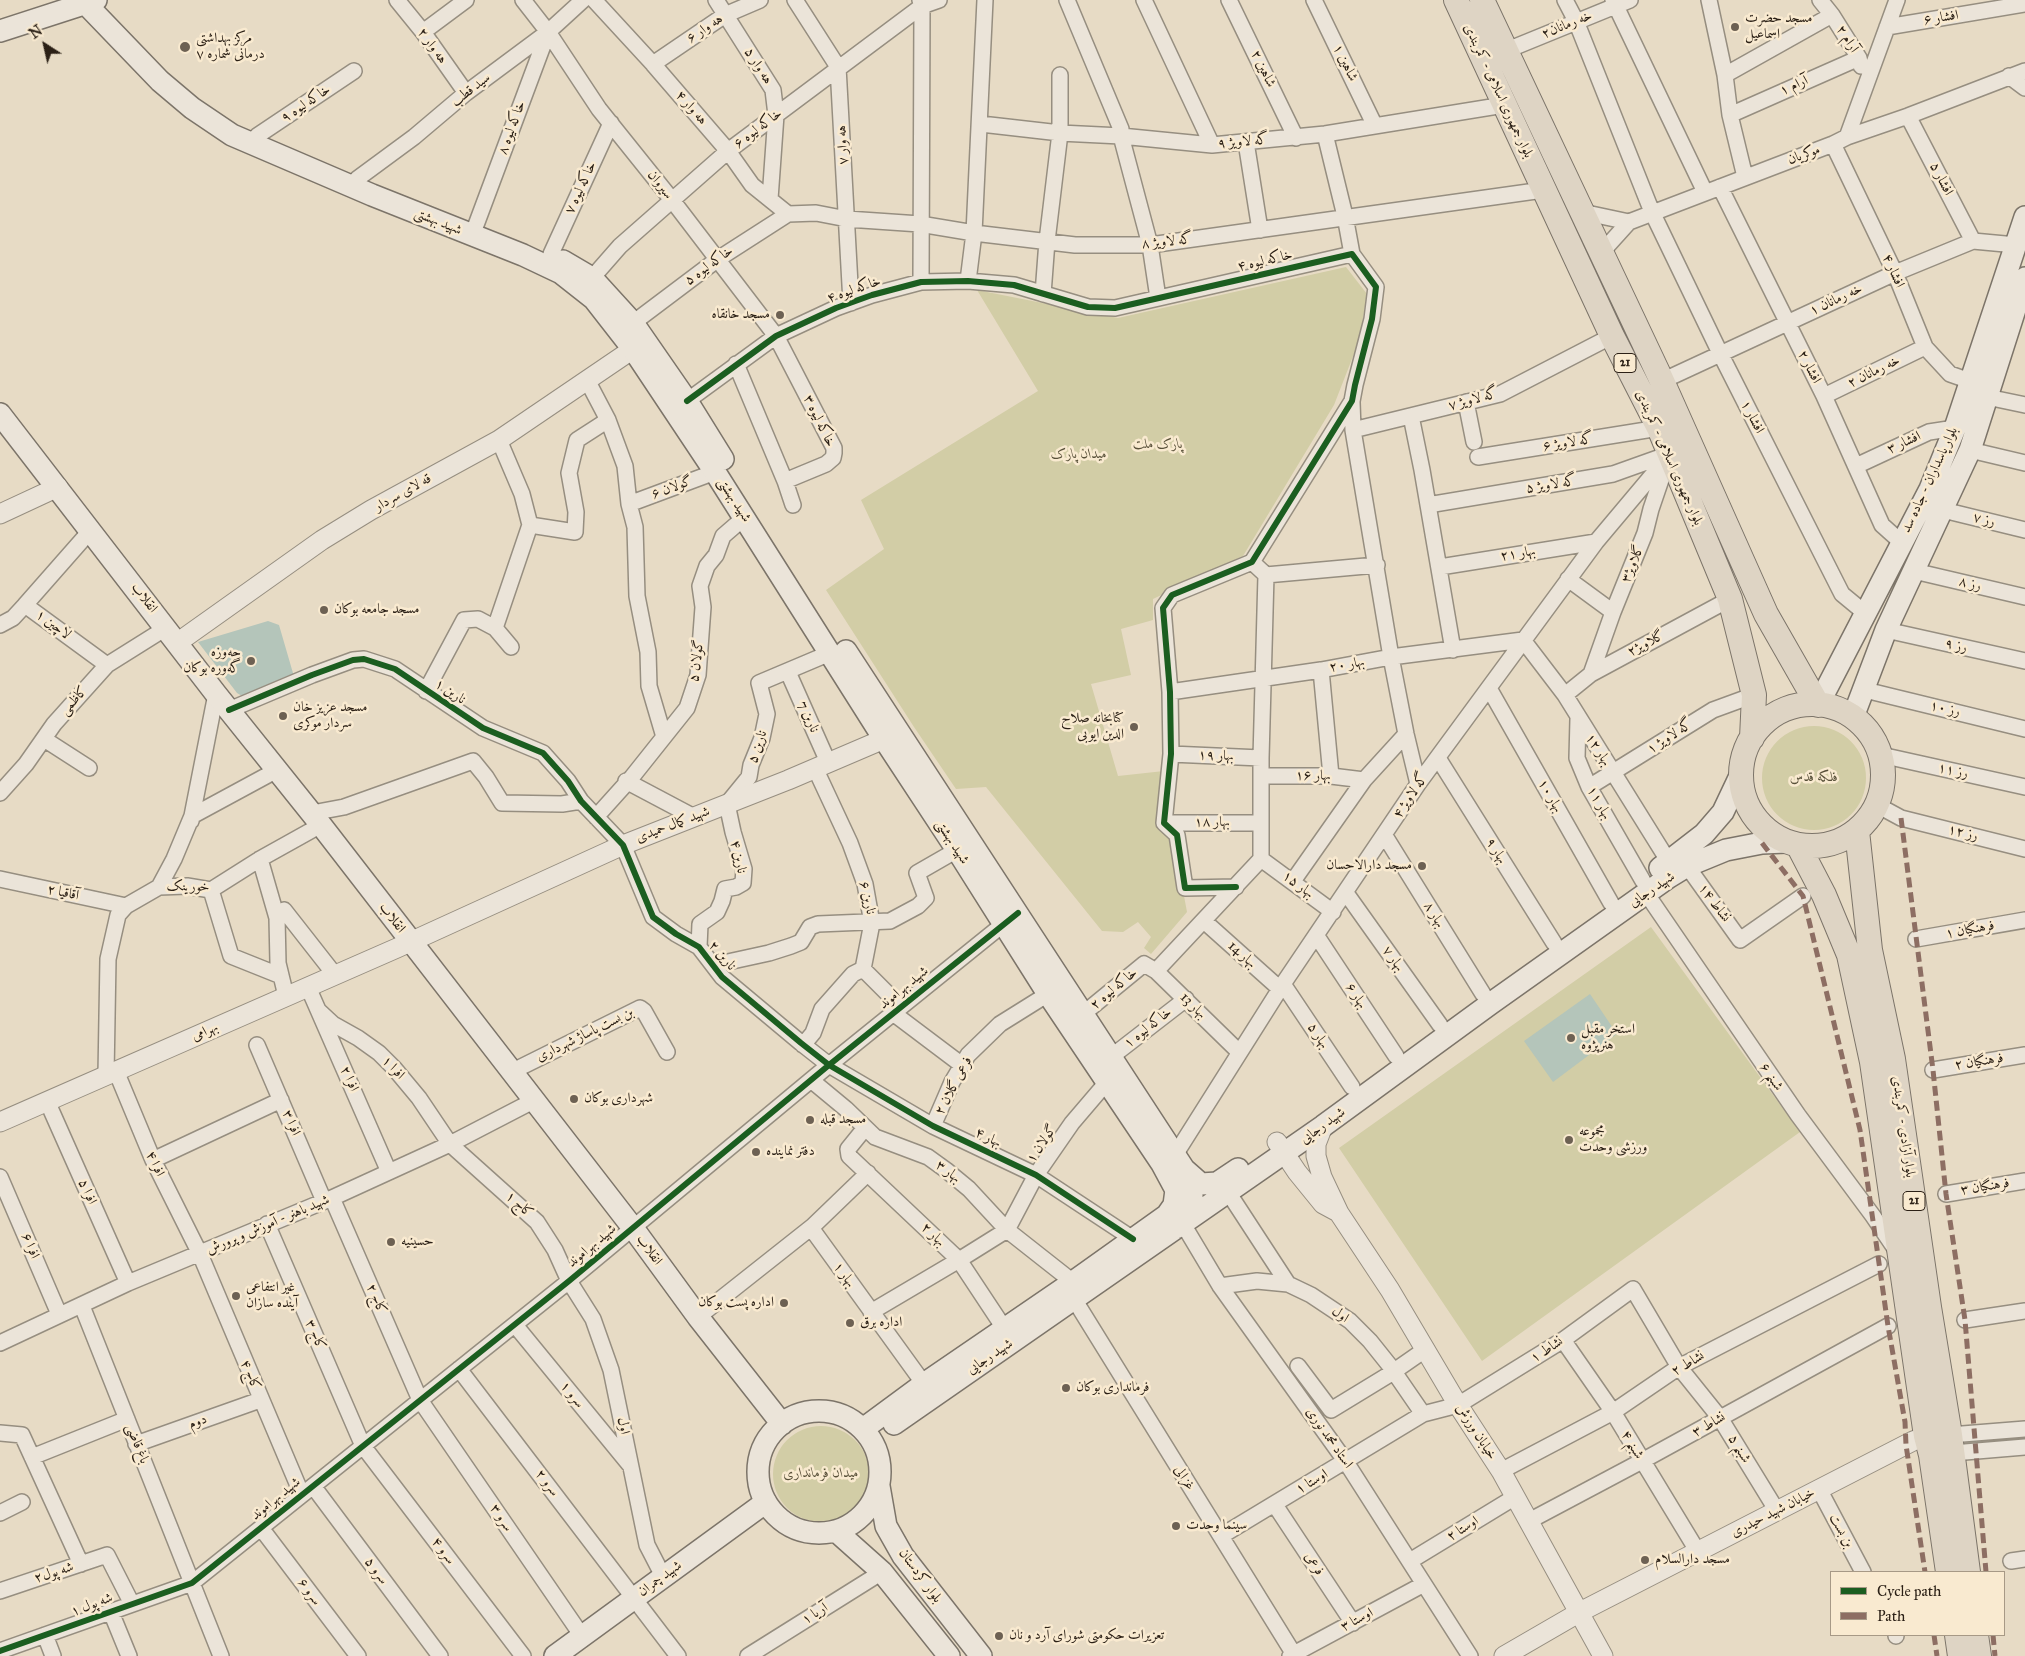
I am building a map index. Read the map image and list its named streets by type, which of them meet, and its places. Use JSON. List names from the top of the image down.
{
  "streets": {
    "main road": [
      "بلوار جمهوری اسلامی - کمربندی",
      "شهید بهشتی",
      "21",
      "بلوار پاسداران - جاده سد",
      "انقلاب",
      "شهید رجایی",
      "بلوار آزادی - کمربندی",
      "بلوار کردستان",
      "شهید چمران"
    ],
    "street": [
      "افشار ۶",
      "خه رمانان۲",
      "هه وار ۶",
      "آرام ۲",
      "هه وار ۲",
      "شاهین ۱",
      "هه وار ۵",
      "شاهین ۲",
      "آرام ۱",
      "سید قطب",
      "خاکه لیوه ۹",
      "هه وار ۴",
      "خاکه لیوه ۸",
      "خاکه لیوه ۶",
      "گه لاویژ ۹",
      "هه وار ۷",
      "موکریان",
      "افشار ۵",
      "سیروان",
      "خاکه لیوه ۷",
      "گه لاویژ ۸",
      "خاکه لیوه ۴",
      "خاکه لیوه ۵",
      "افشار ۴",
      "خه رمانان ۱",
      "افشار ۲",
      "خه رمانان ۲",
      "گه لاویژ ۷",
      "افشار ۱",
      "خاکه لیوه ۳",
      "گه لاویژ ۶",
      "افشار ۳",
      "گه لاویژ ۵",
      "گولان ۶",
      "قه لای سردار",
      "رز ۷",
      "بهار ۲۱",
      "گلاویژ۳",
      "رز ۸",
      "لاچین ۱",
      "گلاویژ۲",
      "رز ۹",
      "گولان ۵",
      "بهار ۲۰",
      "نارین ۱",
      "کاظمی",
      "رز ۱۰",
      "نارین 7",
      "گه لاویژ ۱",
      "نارین ۵",
      "بهار ۱۲",
      "بهار ۱۹",
      "رز ۱۱",
      "بهار ۱۶",
      "گه لاویژ ۴",
      "بهار ۱۰",
      "بهار ۱۱",
      "بهار ۱۸",
      "شهید کمال حمیدی",
      "رز ۱۲",
      "بهار ۹",
      "نارین ۴",
      "بهار ۱۵",
      "خورینک",
      "آقاقیا ۲",
      "نارین ۶",
      "نشاط ۱۴",
      "بهار ۸",
      "فرهنگیان ۱",
      "بهار 14",
      "نارین ۲",
      "بهار ۷",
      "شهید بهراموند",
      "خاکه لیوه ۲",
      "بهار ۶",
      "بهار 13",
      "خاکه لیوه ۱",
      "بهرامی",
      "بن بست پاساژ شهرداری",
      "بهار ۵",
      "فرهنگیان ۲",
      "افرا ۱",
      "شبنم ۶",
      "افرا ۲",
      "فرعی گلان ۲",
      "افرا ۳",
      "بهار ۴",
      "گولان ۱",
      "افرا ۴",
      "بهار ۳",
      "فرهنگیان ۳",
      "افرا ۵",
      "کاج ۱",
      "شهید باهنر - آموزش و پرورش",
      "بهار ۲",
      "افرا ۶",
      "بهار ۱",
      "کاج ۲",
      "اول",
      "کاج ۳",
      "نشاط ۱",
      "نشاط ۲",
      "کاج ۴",
      "سرو ۱",
      "دوم",
      "نشاط ۳",
      "خیابان ورزش",
      "استاد محمد نوری",
      "باغ قاضی",
      "شبنم ۴",
      "شبنم ۵",
      "غزالی",
      "اوستا ۱",
      "سرو ۲",
      "خیابان شهید حیدری",
      "سرو ۳",
      "اوستا ۲",
      "بن بست",
      "سرو ۴",
      "فرعی",
      "سرو ۵",
      "شه پول۲",
      "سرو ۶",
      "شه پول ۱",
      "آریا ۱",
      "اوستا ۳"
    ]
  },
  "crossings": [
    ["خه رمانان۲", "بلوار جمهوری اسلامی - کمربندی"],
    ["خه رمانان۲", "افشار ۱"],
    ["هه وار ۶", "هه وار ۵"],
    ["هه وار ۶", "هه وار ۴"],
    ["آرام ۲", "آرام ۱"],
    ["هه وار ۲", "سید قطب"],
    ["شاهین ۱", "گه لاویژ ۹"],
    ["هه وار ۵", "هه وار ۴"],
    ["هه وار ۵", "خاکه لیوه ۶"],
    ["شاهین ۲", "گه لاویژ ۹"],
    ["سید قطب", "خاکه لیوه ۸"],
    ["سید قطب", "سیروان"],
    ["سید قطب", "شهید بهشتی"],
    ["بلوار جمهوری اسلامی - کمربندی", "گه لاویژ ۹"],
    ["بلوار جمهوری اسلامی - کمربندی", "گه لاویژ ۸"],
    ["بلوار جمهوری اسلامی - کمربندی", "خه رمانان ۱"],
    ["بلوار جمهوری اسلامی - کمربندی", "21"],
    ["بلوار جمهوری اسلامی - کمربندی", "گه لاویژ ۷"],
    ["بلوار جمهوری اسلامی - کمربندی", "گه لاویژ ۶"],
    ["بلوار جمهوری اسلامی - کمربندی", "بلوار پاسداران - جاده سد"],
    ["بلوار جمهوری اسلامی - کمربندی", "گه لاویژ ۵"],
    ["بلوار جمهوری اسلامی - کمربندی", "گلاویژ۳"],
    ["بلوار جمهوری اسلامی - کمربندی", "گلاویژ۲"],
    ["بلوار جمهوری اسلامی - کمربندی", "گه لاویژ ۱"],
    ["بلوار جمهوری اسلامی - کمربندی", "رز ۱۱"],
    ["بلوار جمهوری اسلامی - کمربندی", "گه لاویژ ۴"],
    ["بلوار جمهوری اسلامی - کمربندی", "رز ۱۲"],
    ["بلوار جمهوری اسلامی - کمربندی", "شهید رجایی"],
    ["بلوار جمهوری اسلامی - کمربندی", "بلوار آزادی - کمربندی"],
    ["خاکه لیوه ۹", "شهید بهشتی"],
    ["هه وار ۴", "خاکه لیوه ۶"],
    ["هه وار ۴", "گه لاویژ ۸"],
    ["هه وار ۴", "خاکه لیوه ۵"],
    ["خاکه لیوه ۸", "سیروان"],
    ["خاکه لیوه ۸", "شهید بهشتی"],
    ["خاکه لیوه ۶", "هه وار ۷"],
    ["خاکه لیوه ۶", "سیروان"],
    ["خاکه لیوه ۶", "شهید بهشتی"],
    ["هه وار ۷", "گه لاویژ ۸"],
    ["هه وار ۷", "خاکه لیوه ۴"],
    ["موکریان", "افشار ۵"],
    ["موکریان", "افشار ۴"],
    ["موکریان", "افشار ۲"],
    ["موکریان", "افشار ۱"],
    ["افشار ۵", "خه رمانان ۱"],
    ["سیروان", "خاکه لیوه ۷"],
    ["سیروان", "خاکه لیوه ۴"],
    ["سیروان", "خاکه لیوه ۵"],
    ["سیروان", "خاکه لیوه ۳"],
    ["خاکه لیوه ۷", "شهید بهشتی"],
    ["شهید بهشتی", "خاکه لیوه ۴"],
    ["شهید بهشتی", "خاکه لیوه ۵"],
    ["شهید بهشتی", "گولان ۶"],
    ["شهید بهشتی", "قه لای سردار"],
    ["شهید بهشتی", "گولان ۵"],
    ["شهید بهشتی", "گه لاویژ ۴"],
    ["شهید بهشتی", "شهید کمال حمیدی"],
    ["شهید بهشتی", "شهید رجایی"],
    ["شهید بهشتی", "شهید بهراموند"],
    ["شهید بهشتی", "خاکه لیوه ۲"],
    ["شهید بهشتی", "خاکه لیوه ۱"],
    ["شهید بهشتی", "فرعی گلان ۲"],
    ["شهید بهشتی", "گولان ۱"],
    ["شهید بهشتی", "استاد محمد نوری"],
    ["گه لاویژ ۸", "خاکه لیوه ۵"],
    ["خاکه لیوه ۴", "خاکه لیوه ۳"],
    ["افشار ۴", "خه رمانان ۱"],
    ["افشار ۴", "خه رمانان ۲"],
    ["افشار ۴", "بلوار پاسداران - جاده سد"],
    ["خه رمانان ۱", "افشار ۲"],
    ["خه رمانان ۱", "افشار ۱"],
    ["خه رمانان ۱", "بلوار پاسداران - جاده سد"],
    ["21", "بلوار پاسداران - جاده سد"],
    ["21", "رز ۱۱"],
    ["21", "رز ۱۲"],
    ["21", "شهید رجایی"],
    ["21", "بلوار آزادی - کمربندی"],
    ["افشار ۲", "خه رمانان ۲"],
    ["افشار ۲", "افشار ۳"],
    ["افشار ۲", "بلوار پاسداران - جاده سد"],
    ["افشار ۱", "بلوار پاسداران - جاده سد"],
    ["افشار ۳", "بلوار پاسداران - جاده سد"],
    ["بلوار پاسداران - جاده سد", "رز ۷"],
    ["بلوار پاسداران - جاده سد", "رز ۸"],
    ["بلوار پاسداران - جاده سد", "رز ۹"],
    ["بلوار پاسداران - جاده سد", "رز ۱۰"],
    ["بلوار پاسداران - جاده سد", "رز ۱۱"],
    ["بلوار پاسداران - جاده سد", "رز ۱۲"],
    ["بلوار پاسداران - جاده سد", "شهید رجایی"],
    ["بلوار پاسداران - جاده سد", "بلوار آزادی - کمربندی"],
    ["گه لاویژ ۵", "گلاویژ۳"],
    ["گه لاویژ ۵", "گه لاویژ ۴"],
    ["قه لای سردار", "انقلاب"],
    ["قه لای سردار", "کاظمی"],
    ["بهار ۲۱", "گه لاویژ ۴"],
    ["گلاویژ۳", "گلاویژ۲"],
    ["گلاویژ۳", "گه لاویژ ۴"],
    ["انقلاب", "نارین ۱"],
    ["انقلاب", "کاظمی"],
    ["انقلاب", "شهید کمال حمیدی"],
    ["انقلاب", "خورینک"],
    ["انقلاب", "شهید رجایی"],
    ["انقلاب", "شهید بهراموند"],
    ["انقلاب", "بهرامی"],
    ["انقلاب", "بن بست پاساژ شهرداری"],
    ["انقلاب", "شهید باهنر - آموزش و پرورش"],
    ["انقلاب", "بلوار کردستان"],
    ["انقلاب", "شهید چمران"],
    ["لاچین ۱", "کاظمی"],
    ["گلاویژ۲", "بهار ۱۲"],
    ["گولان ۵", "نارین ۱"],
    ["بهار ۲۰", "بهار ۱۲"],
    ["بهار ۲۰", "گه لاویژ ۴"],
    ["نارین ۱", "شهید کمال حمیدی"],
    ["نارین ۱", "خورینک"],
    ["نارین ۱", "نارین ۲"],
    ["نارین 7", "نارین ۵"],
    ["نارین 7", "شهید کمال حمیدی"],
    ["نارین 7", "نارین ۶"],
    ["گه لاویژ ۱", "بهار ۱۲"],
    ["گه لاویژ ۱", "بهار ۱۱"],
    ["نارین ۵", "شهید کمال حمیدی"],
    ["نارین ۵", "نارین ۴"],
    ["بهار ۱۲", "گه لاویژ ۴"],
    ["بهار ۱۲", "بهار ۱۱"],
    ["بهار ۱۲", "شهید رجایی"],
    ["بهار ۱۲", "نشاط ۱۴"],
    ["رز ۱۱", "رز ۱۲"],
    ["رز ۱۱", "شهید رجایی"],
    ["رز ۱۱", "بلوار آزادی - کمربندی"],
    ["گه لاویژ ۴", "بهار ۱۰"],
    ["گه لاویژ ۴", "بهار ۹"],
    ["گه لاویژ ۴", "بهار ۱۵"],
    ["گه لاویژ ۴", "شهید رجایی"],
    ["گه لاویژ ۴", "بهار ۸"],
    ["گه لاویژ ۴", "بهار 14"],
    ["گه لاویژ ۴", "بهار ۷"],
    ["گه لاویژ ۴", "بهار ۶"],
    ["گه لاویژ ۴", "بهار 13"],
    ["گه لاویژ ۴", "بهار ۵"],
    ["بهار ۱۰", "شهید رجایی"],
    ["بهار ۱۱", "شهید رجایی"],
    ["بهار ۱۱", "شبنم ۶"],
    ["شهید کمال حمیدی", "نارین ۴"],
    ["شهید کمال حمیدی", "نارین ۶"],
    ["شهید کمال حمیدی", "نارین ۲"],
    ["شهید کمال حمیدی", "بهرامی"],
    ["رز ۱۲", "شهید رجایی"],
    ["رز ۱۲", "بلوار آزادی - کمربندی"],
    ["بهار ۹", "شهید رجایی"],
    ["نارین ۴", "نارین ۲"],
    ["بهار ۱۵", "خاکه لیوه ۲"],
    ["خورینک", "آقاقیا ۲"],
    ["شهید رجایی", "نشاط ۱۴"],
    ["شهید رجایی", "بهار ۸"],
    ["شهید رجایی", "بهار ۷"],
    ["شهید رجایی", "بهار ۶"],
    ["شهید رجایی", "بهار ۵"],
    ["شهید رجایی", "شبنم ۶"],
    ["شهید رجایی", "بلوار آزادی - کمربندی"],
    ["شهید رجایی", "بهار ۴"],
    ["شهید رجایی", "بهار ۳"],
    ["شهید رجایی", "بهار ۲"],
    ["شهید رجایی", "بهار ۱"],
    ["شهید رجایی", "خیابان ورزش"],
    ["شهید رجایی", "استاد محمد نوری"],
    ["شهید رجایی", "غزالی"],
    ["شهید رجایی", "بلوار کردستان"],
    ["شهید رجایی", "شهید چمران"],
    ["بهار 14", "خاکه لیوه ۲"],
    ["بهار 14", "بهار ۵"],
    ["نارین ۲", "شهید بهراموند"],
    ["نارین ۲", "بهار ۴"],
    ["شهید بهراموند", "بهار ۴"],
    ["شهید بهراموند", "بهار ۳"],
    ["شهید بهراموند", "کاج ۱"],
    ["شهید بهراموند", "کاج ۲"],
    ["شهید بهراموند", "اول"],
    ["شهید بهراموند", "کاج ۳"],
    ["شهید بهراموند", "کاج ۴"],
    ["شهید بهراموند", "سرو ۱"],
    ["شهید بهراموند", "باغ قاضی"],
    ["شهید بهراموند", "سرو ۲"],
    ["شهید بهراموند", "سرو ۳"],
    ["شهید بهراموند", "سرو ۴"],
    ["شهید بهراموند", "سرو ۵"],
    ["شهید بهراموند", "سرو ۶"],
    ["شهید بهراموند", "شه پول ۱"],
    ["خاکه لیوه ۲", "بهار 13"],
    ["بهار 13", "خاکه لیوه ۱"],
    ["بهرامی", "افرا ۲"],
    ["بهرامی", "افرا ۴"],
    ["بهرامی", "افرا ۵"],
    ["افرا ۱", "افرا ۲"],
    ["افرا ۱", "کاج ۱"],
    ["افرا ۱", "شهید باهنر - آموزش و پرورش"],
    ["شبنم ۶", "بلوار آزادی - کمربندی"],
    ["شبنم ۶", "نشاط ۲"],
    ["افرا ۲", "شهید باهنر - آموزش و پرورش"],
    ["فرعی گلان ۲", "بهار ۴"],
    ["افرا ۳", "شهید باهنر - آموزش و پرورش"],
    ["افرا ۳", "کاج ۲"],
    ["بلوار آزادی - کمربندی", "نشاط ۲"],
    ["بلوار آزادی - کمربندی", "خیابان شهید حیدری"],
    ["بهار ۴", "گولان ۱"],
    ["گولان ۱", "بهار ۳"],
    ["گولان ۱", "بهار ۲"],
    ["گولان ۱", "بهار ۱"],
    ["افرا ۴", "شهید باهنر - آموزش و پرورش"],
    ["افرا ۴", "کاج ۴"],
    ["بهار ۳", "بهار ۲"],
    ["بهار ۳", "غزالی"],
    ["افرا ۵", "شهید باهنر - آموزش و پرورش"],
    ["کاج ۱", "شهید باهنر - آموزش و پرورش"],
    ["کاج ۱", "اول"],
    ["شهید باهنر - آموزش و پرورش", "افرا ۶"],
    ["شهید باهنر - آموزش و پرورش", "کاج ۲"],
    ["شهید باهنر - آموزش و پرورش", "کاج ۳"],
    ["شهید باهنر - آموزش و پرورش", "کاج ۴"],
    ["شهید باهنر - آموزش و پرورش", "باغ قاضی"],
    ["کاج ۲", "سرو ۳"],
    ["اول", "سرو ۱"],
    ["اول", "استاد محمد نوری"],
    ["اول", "اوستا ۱"],
    ["اول", "شهید چمران"],
    ["کاج ۳", "سرو ۴"],
    ["نشاط ۱", "خیابان ورزش"],
    ["نشاط ۱", "شبنم ۴"],
    ["نشاط ۱", "شبنم ۵"],
    ["نشاط ۱", "اوستا ۱"],
    ["نشاط ۲", "خیابان ورزش"],
    ["نشاط ۲", "شبنم ۴"],
    ["نشاط ۲", "شبنم ۵"],
    ["کاج ۴", "دوم"],
    ["کاج ۴", "سرو ۵"],
    ["دوم", "باغ قاضی"],
    ["نشاط ۳", "خیابان ورزش"],
    ["نشاط ۳", "شبنم ۴"],
    ["نشاط ۳", "شبنم ۵"],
    ["خیابان ورزش", "اوستا ۱"],
    ["خیابان ورزش", "خیابان شهید حیدری"],
    ["خیابان ورزش", "اوستا ۲"],
    ["استاد محمد نوری", "اوستا ۱"],
    ["استاد محمد نوری", "اوستا ۲"],
    ["استاد محمد نوری", "اوستا ۳"],
    ["باغ قاضی", "شه پول ۱"],
    ["شبنم ۴", "خیابان شهید حیدری"],
    ["شبنم ۵", "خیابان شهید حیدری"],
    ["غزالی", "اوستا ۱"],
    ["غزالی", "اوستا ۳"],
    ["اوستا ۱", "فرعی"],
    ["سرو ۲", "شهید چمران"],
    ["خیابان شهید حیدری", "بن بست"],
    ["سرو ۳", "شهید چمران"],
    ["فرعی", "اوستا ۳"],
    ["شه پول۲", "شه پول ۱"],
    ["بلوار کردستان", "شهید چمران"],
    ["بلوار کردستان", "آریا ۱"]
  ],
  "parks": [
    "پارک ملت",
    "میدان پارک",
    "فلکه قدس",
    "میدان فرمانداری"
  ],
  "places": [
    "مسجد حضرت اسماعیل",
    "مرکز بهداشتی درمانی شماره ۷",
    "مسجد خانقاه",
    "مسجد جامعه بوکان",
    "حه‌وزه گه‌وره بوکان",
    "مسجد عزیز خان سردار موکری",
    "کتابخانه صلاح الدین ایوبی",
    "مسجد دارالاحسان",
    "استخر مقبل هنرپژوه",
    "شهرداری بوکان",
    "مسجد قبله",
    "مجموعه ورزشی وحدت",
    "دفتر نماینده",
    "حسینیه",
    "غیر انتفاعی آینده سازان",
    "اداره پست بوکان",
    "اداره برق",
    "فرمانداری بوکان",
    "سینما وحدت",
    "مسجد دارالسلام",
    "تعزیرات حکومتی شورای آرد و نان"
  ],
  "legend": ["Cycle path", "Path"],
  "north": "top left"
}
